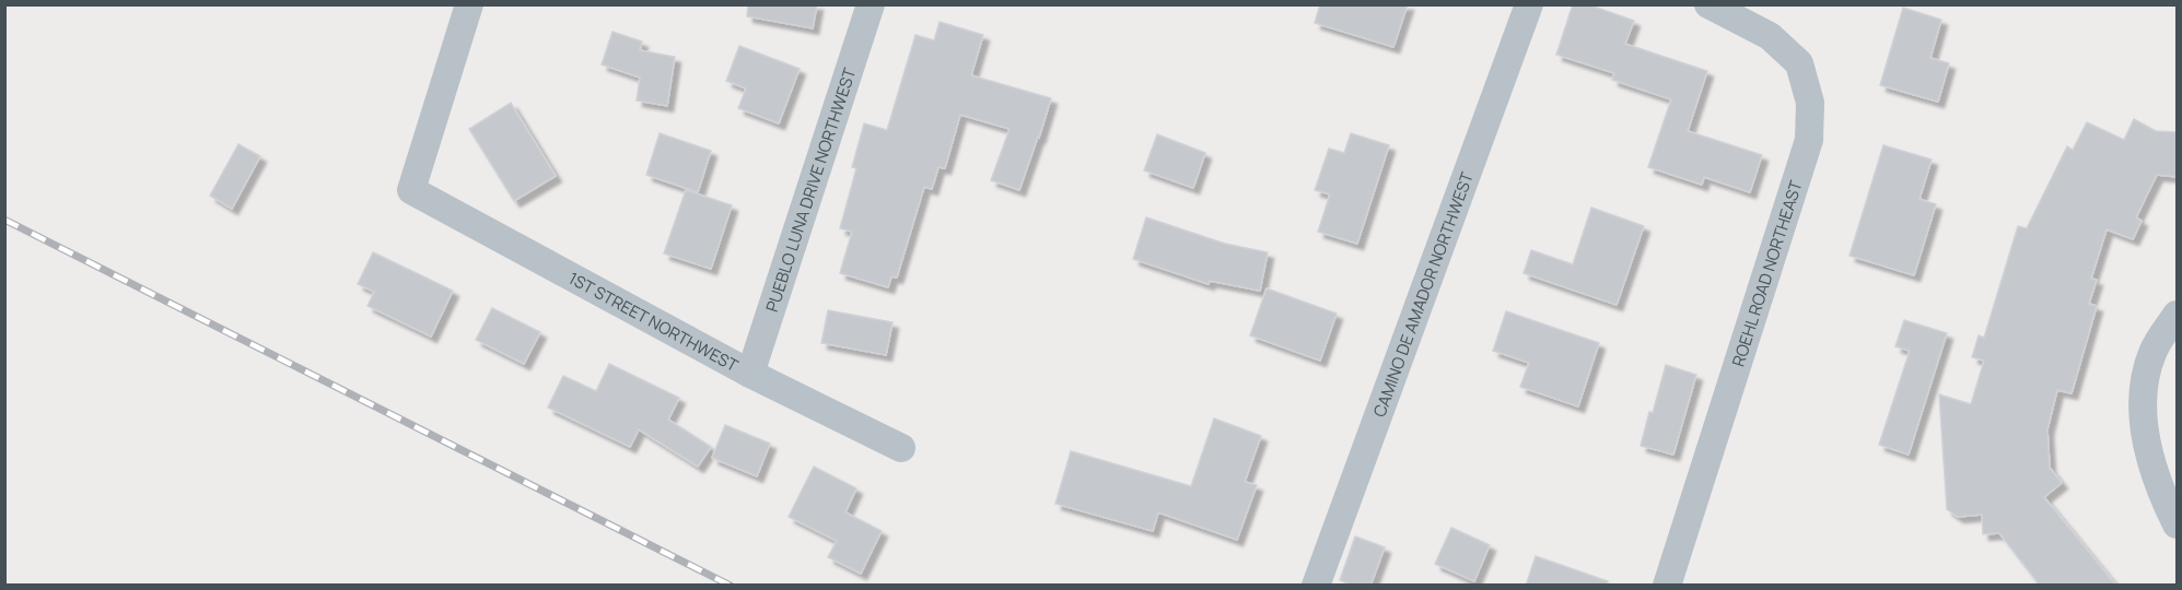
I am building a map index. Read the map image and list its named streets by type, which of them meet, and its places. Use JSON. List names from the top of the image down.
{
  "streets": {
    "street": [
      "PUEBLO LUNA DRIVE NORTHWEST",
      "ROEHL ROAD NORTHEAST",
      "CAMINO DE AMADOR NORTHWEST",
      "1ST STREET NORTHWEST"
    ]
  },
  "crossings": [
    ["PUEBLO LUNA DRIVE NORTHWEST", "1ST STREET NORTHWEST"]
  ]
}
